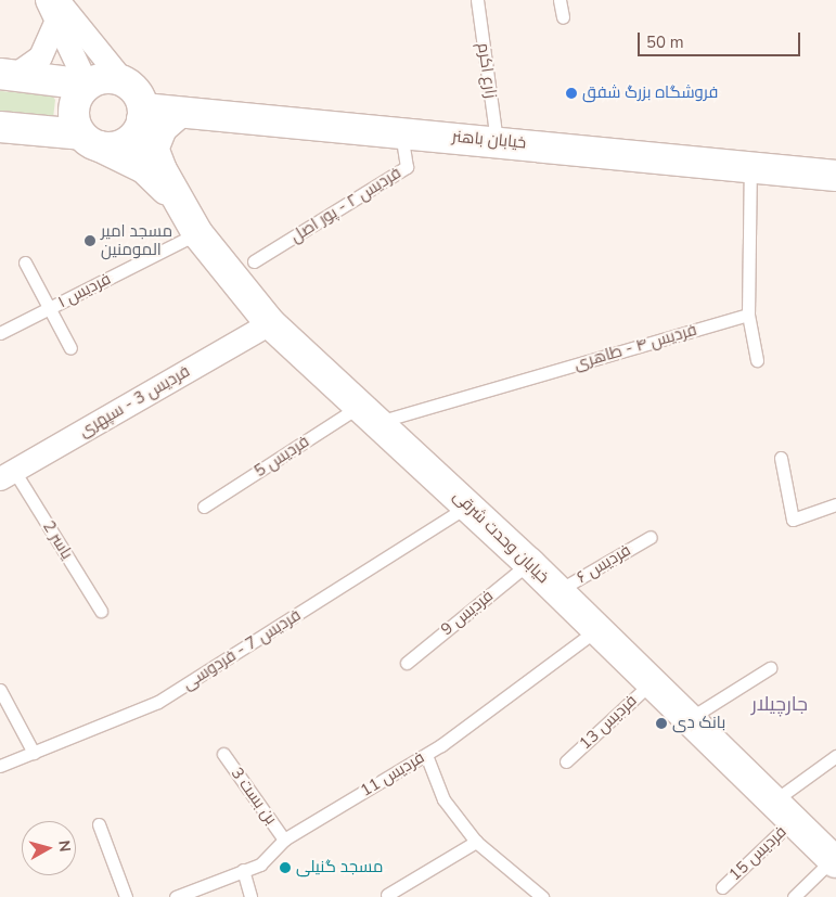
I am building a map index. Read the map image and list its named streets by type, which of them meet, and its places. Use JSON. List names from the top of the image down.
{
  "streets": {
    "main road": ["خیابان باهنر", "خیابان وحدت شرقی"],
    "street": ["فردیس 3 - سپهری"],
    "lane": [
      "زارع اکرم",
      "فردیس ۲ - پور اصل",
      "فردیس ۱",
      "فردیس ۴ - طاهری",
      "فردیس 5",
      "یاسر 2",
      "فردیس ۶",
      "فردیس 9",
      "فردیس 7 - فردوسی",
      "فردیس 13",
      "فردیس 11",
      "بن بست 3",
      "فردیس 15"
    ]
  },
  "crossings": [
    ["زارع اکرم", "خیابان باهنر"],
    ["خیابان باهنر", "فردیس ۲ - پور اصل"],
    ["فردیس ۱", "خیابان وحدت شرقی"],
    ["فردیس ۴ - طاهری", "فردیس 5"],
    ["فردیس ۴ - طاهری", "خیابان وحدت شرقی"],
    ["فردیس 3 - سپهری", "خیابان وحدت شرقی"],
    ["فردیس 3 - سپهری", "یاسر 2"],
    ["فردیس 5", "خیابان وحدت شرقی"],
    ["خیابان وحدت شرقی", "فردیس ۶"],
    ["خیابان وحدت شرقی", "فردیس 9"],
    ["خیابان وحدت شرقی", "فردیس 7 - فردوسی"],
    ["خیابان وحدت شرقی", "فردیس 13"],
    ["خیابان وحدت شرقی", "فردیس 11"],
    ["خیابان وحدت شرقی", "فردیس 15"],
    ["فردیس 11", "بن بست 3"]
  ],
  "districts": ["جارچیلار"],
  "places": [
    "فروشگاه بزرگ شفق",
    "مسجد امیر المومنین",
    "بانک دی",
    "مسجد گنیلی"
  ],
  "scale_bar": "50 m",
  "north": "right"
}
